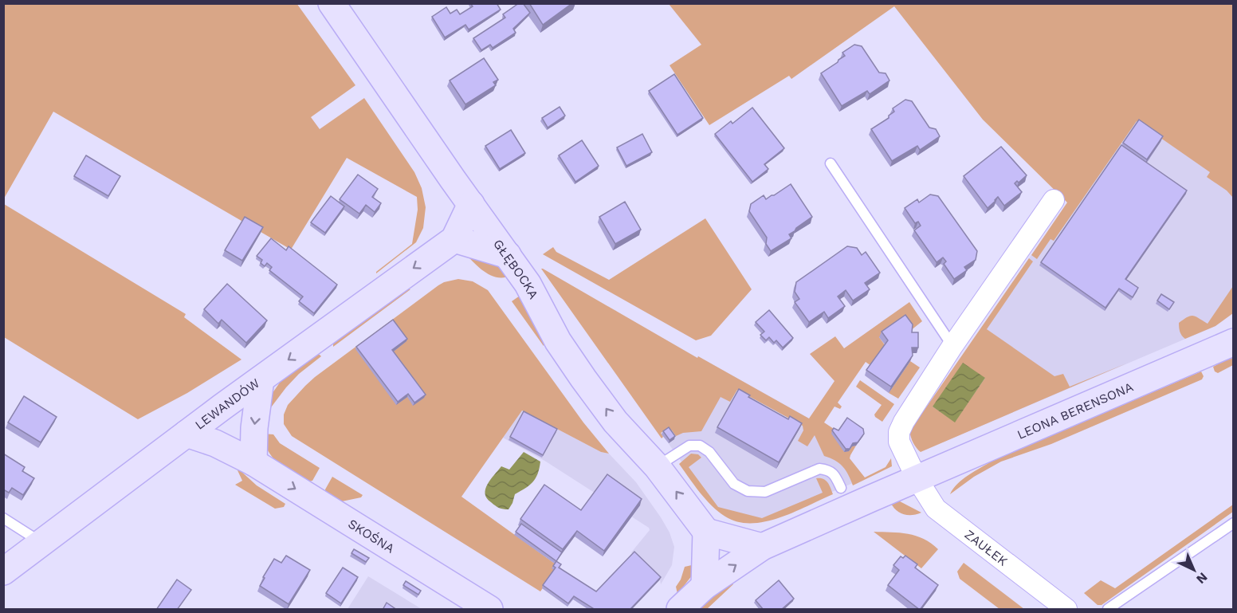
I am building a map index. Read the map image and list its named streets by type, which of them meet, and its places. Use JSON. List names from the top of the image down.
{
  "streets": {
    "street": [
      "GŁĘBOCKA",
      "LEWANDÓW",
      "LEONA BERENSONA",
      "SKOŚNA",
      "ZAUŁEK"
    ]
  },
  "crossings": [
    ["GŁĘBOCKA", "LEWANDÓW"],
    ["LEWANDÓW", "SKOŚNA"],
    ["LEONA BERENSONA", "ZAUŁEK"]
  ],
  "one_way": ["GŁĘBOCKA", "LEWANDÓW", "SKOŚNA"],
  "north": "bottom right"
}
